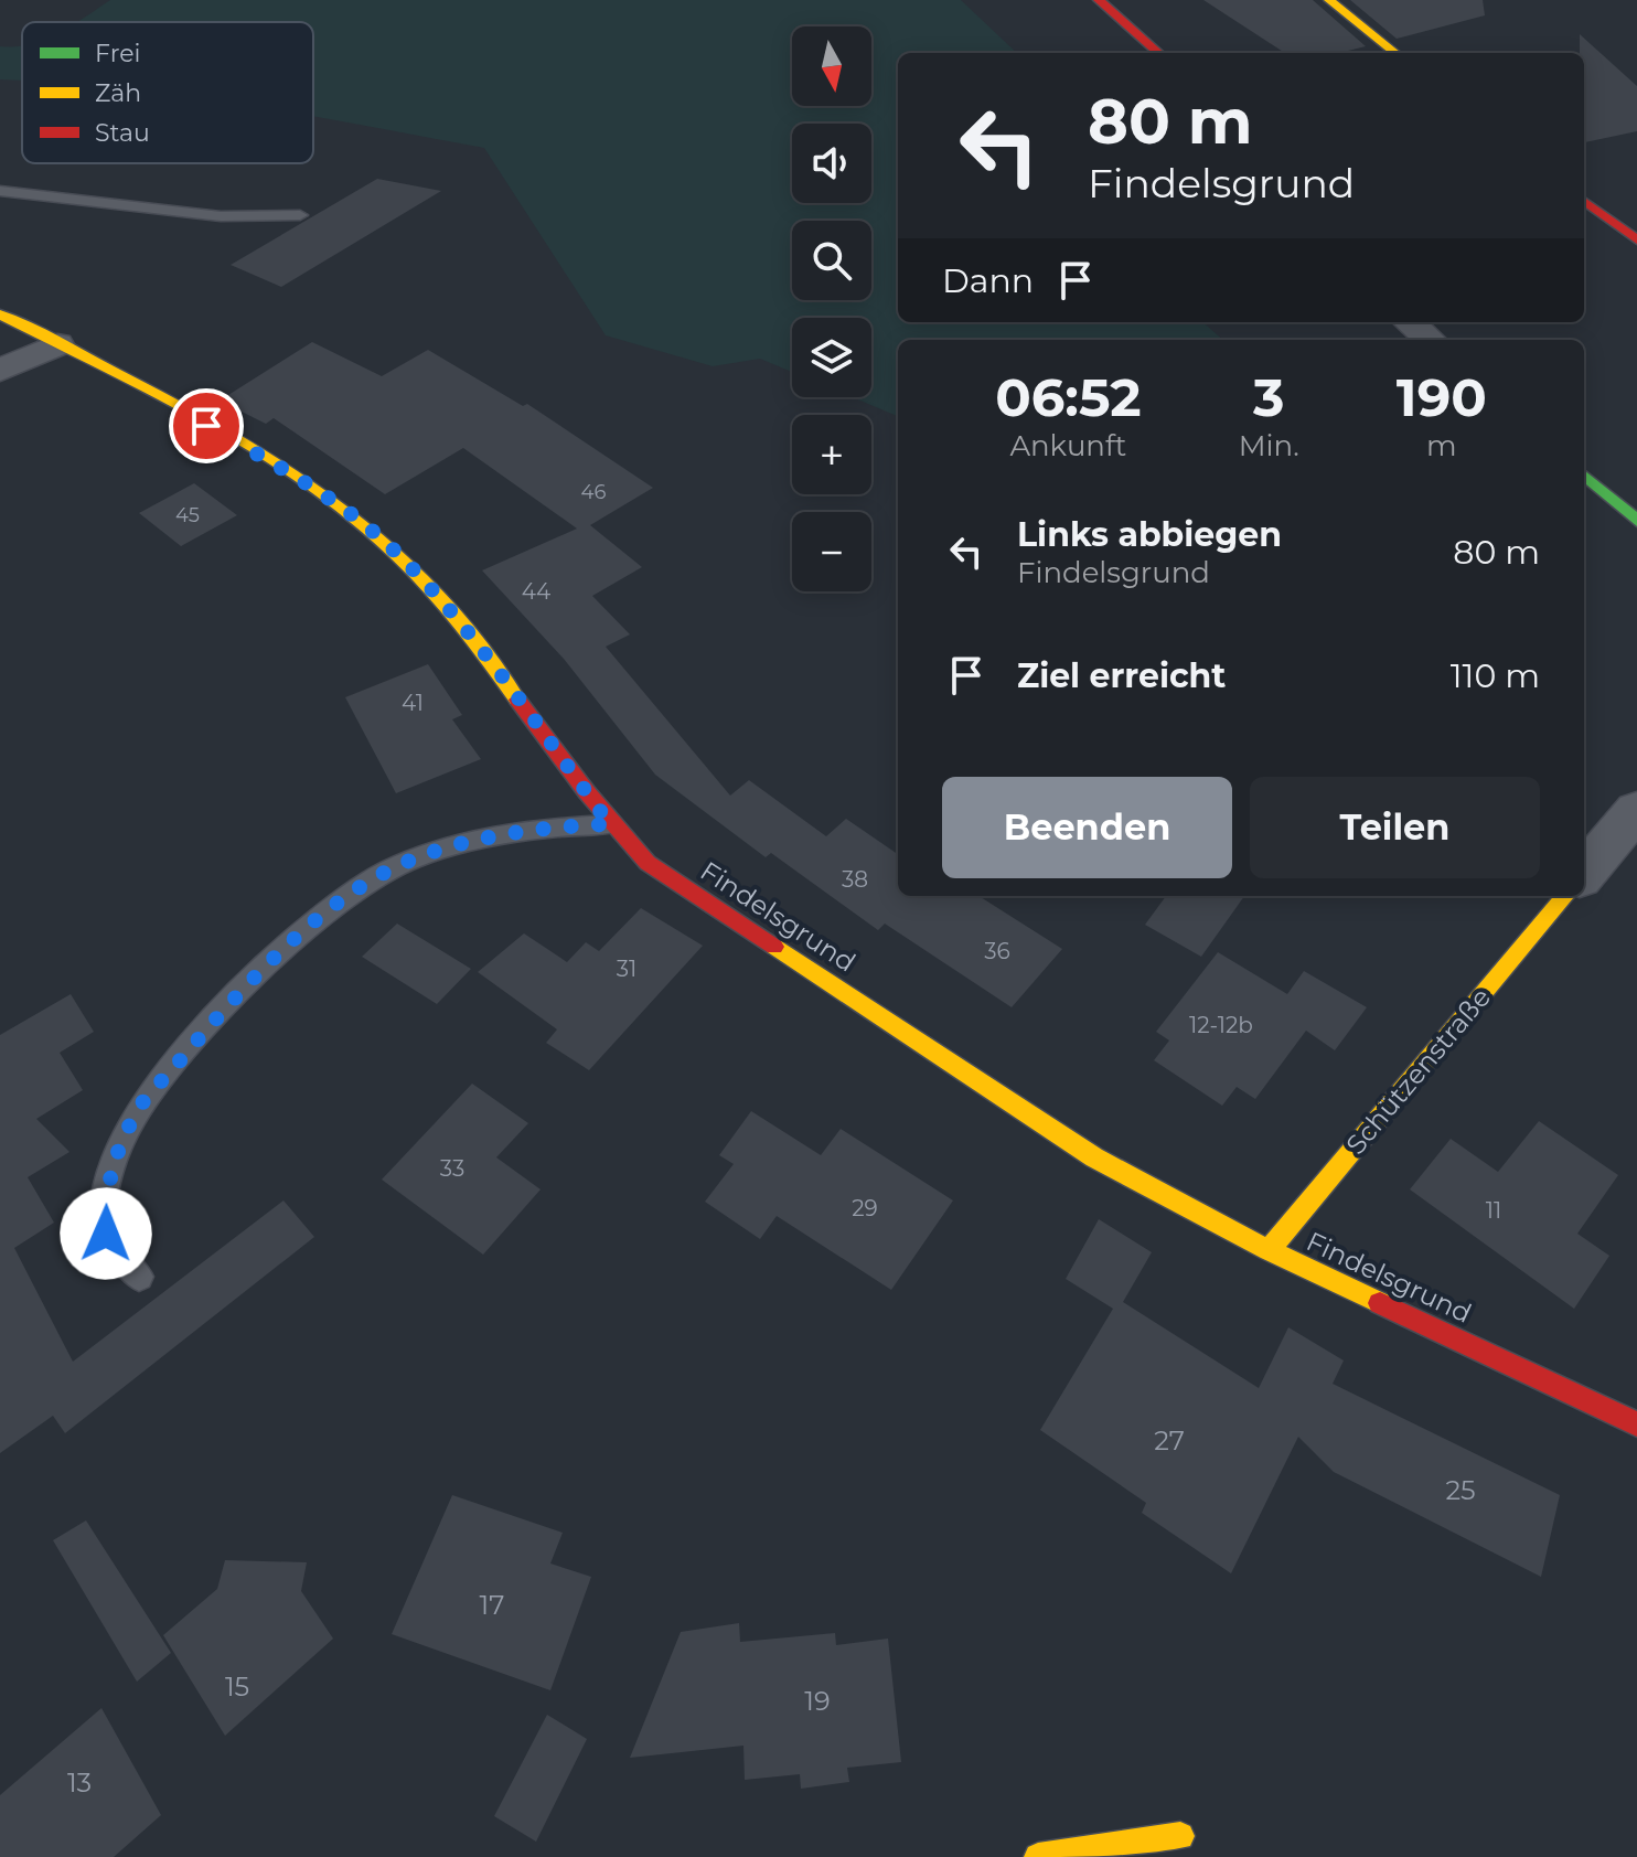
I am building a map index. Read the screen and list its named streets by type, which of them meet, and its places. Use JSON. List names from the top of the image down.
{
  "streets": {
    "street": ["Findelsgrund", "Schützenstraße"]
  },
  "crossings": [
    ["Findelsgrund", "Schützenstraße"]
  ],
  "house_numbers": [
    "46",
    "45",
    "44",
    "41",
    "38",
    "36",
    "31",
    "12-12b",
    "33",
    "29",
    "11",
    "27",
    "25",
    "17",
    "15",
    "19",
    "13"
  ],
  "legend": ["Frei", "Zäh", "Stau"],
  "north": "bottom",
  "page": {
    "map_buttons": ["+", "−"],
    "turn": ["80 m", "Findelsgrund"],
    "then": "Dann",
    "eta": [
      "06:52",
      "Ankunft",
      "3",
      "Min.",
      "190",
      "m"
    ],
    "list": [
      {
        "name": "Links abbiegen",
        "note": "Findelsgrund",
        "value": "80 m"
      },
      {
        "name": "Ziel erreicht",
        "value": "110 m"
      }
    ],
    "buttons": ["Beenden", "Teilen"]
  }
}
